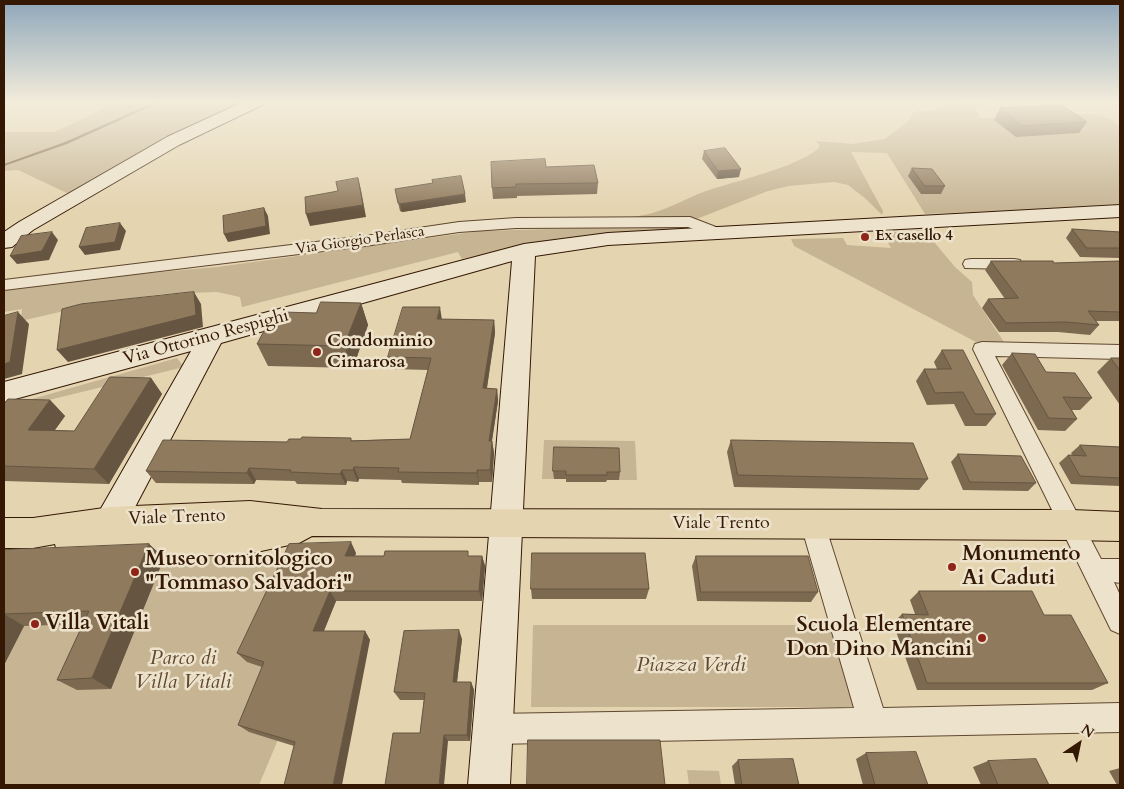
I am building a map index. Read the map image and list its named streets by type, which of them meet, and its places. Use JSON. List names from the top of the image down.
{
  "streets": {
    "main road": ["Viale Trento"],
    "street": ["Via Giorgio Perlasca", "Via Ottorino Respighi"]
  },
  "crossings": [
    ["Via Giorgio Perlasca", "Via Ottorino Respighi"]
  ],
  "parks": ["Parco di Villa Vitali", "Piazza Verdi"],
  "places": [
    "Ex casello 4",
    "Condominio Cimarosa",
    "Monumento Ai Caduti",
    "Museo ornitologico \"Tommaso Salvadori\"",
    "Villa Vitali",
    "Scuola Elementare Don Dino Mancini"
  ],
  "north": "top right"
}
